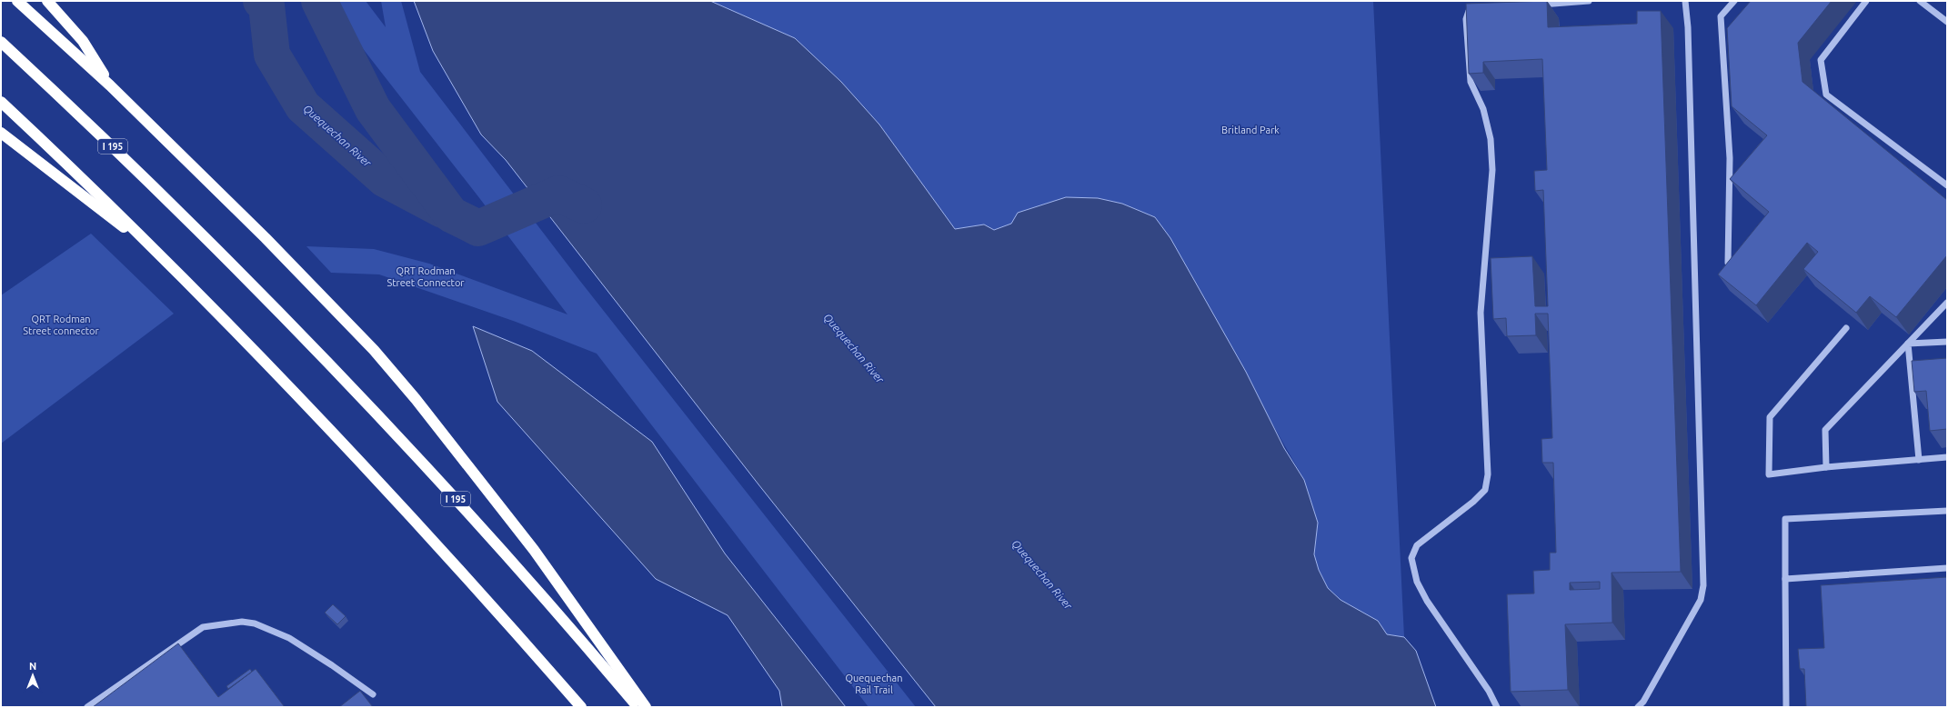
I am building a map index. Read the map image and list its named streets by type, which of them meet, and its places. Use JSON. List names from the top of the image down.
{
  "streets": {
    "highway": ["I 195"]
  },
  "water": ["Quequechan River"],
  "parks": [
    "Britland Park",
    "QRT Rodman Street Connector",
    "QRT Rodman Street connector",
    "Quequechan Rail Trail"
  ],
  "north": "top"
}
